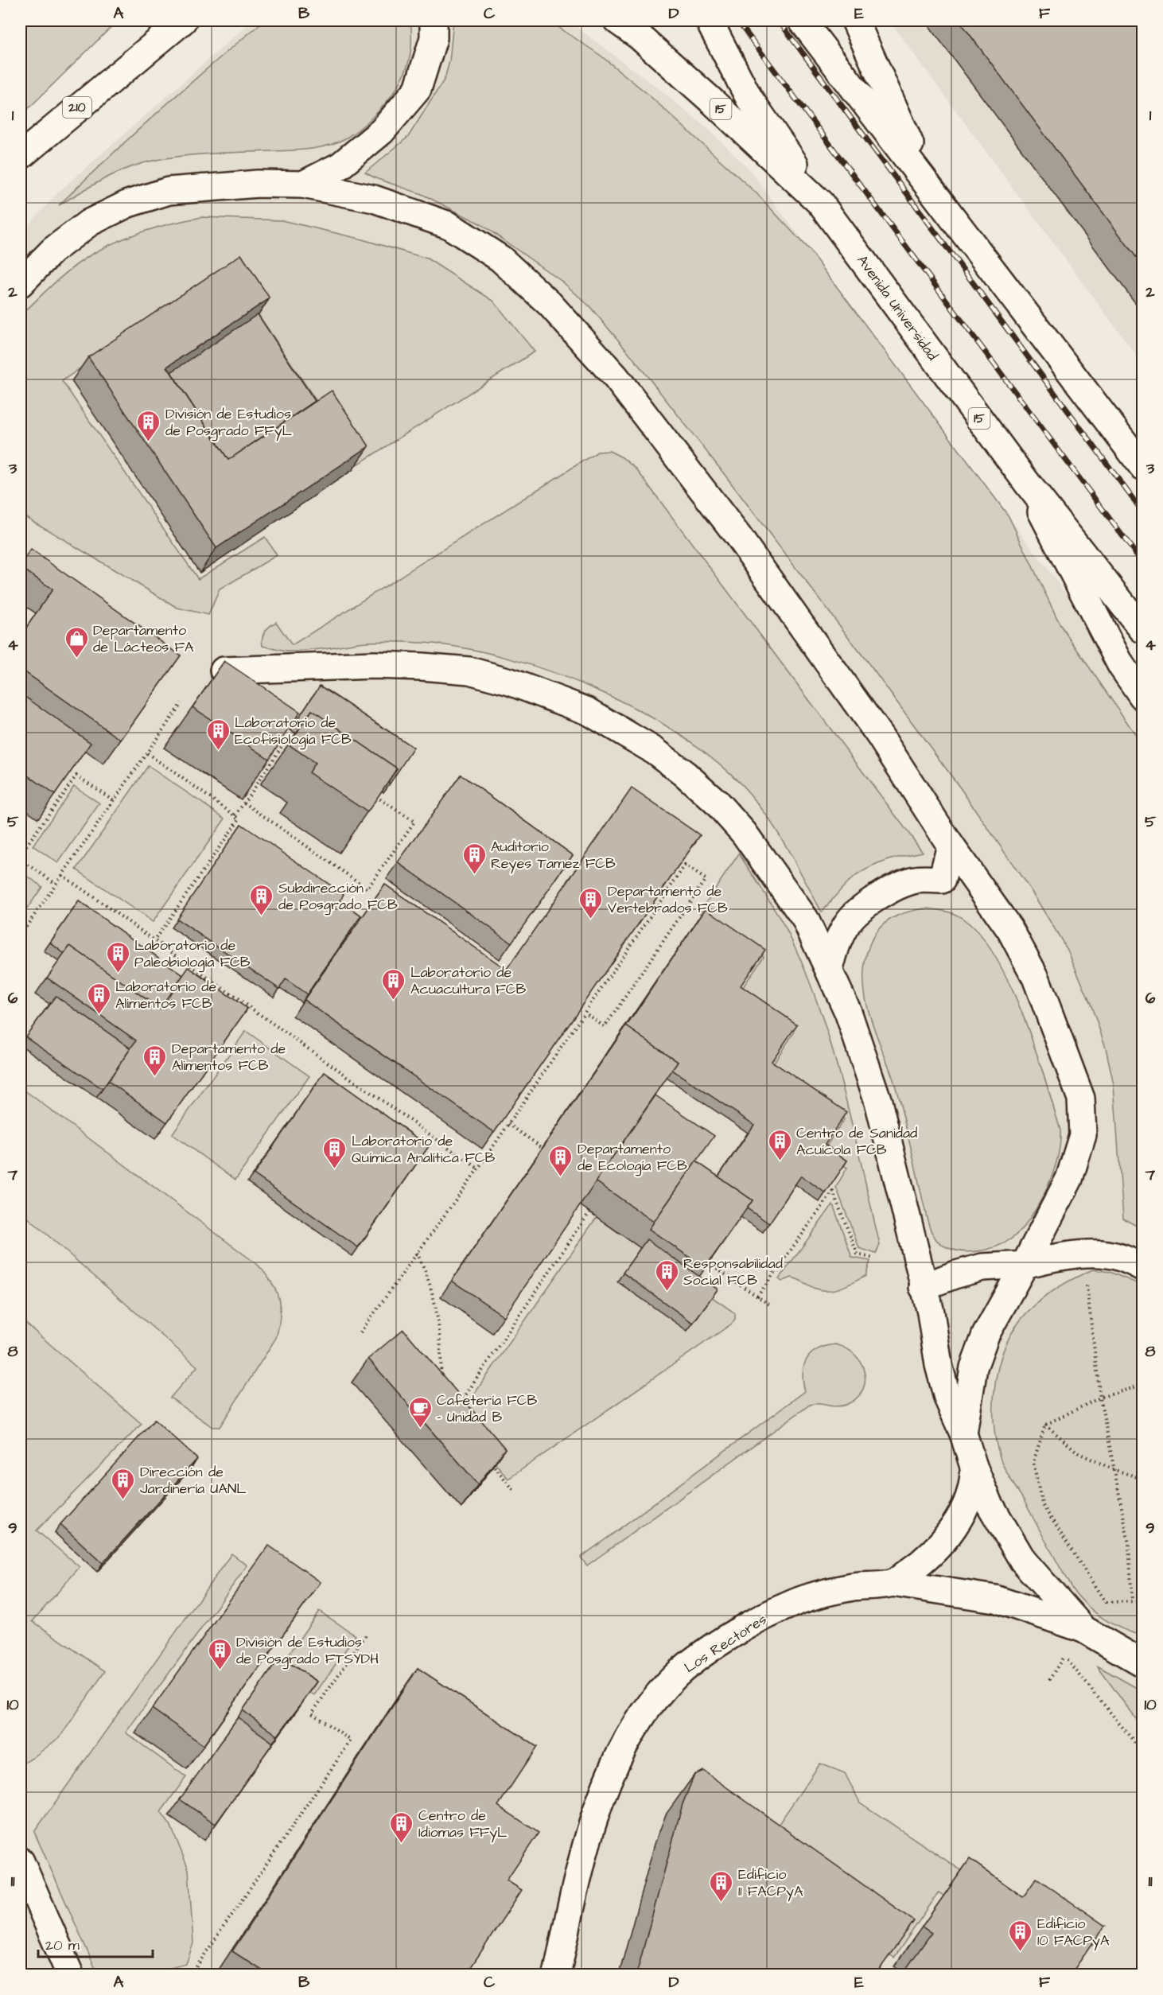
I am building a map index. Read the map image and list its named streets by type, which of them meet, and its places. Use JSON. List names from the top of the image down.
{
  "streets": {
    "main road": [
      "210",
      "15",
      "Avenida Universidad",
      "Los Rectores"
    ]
  },
  "places": {
    "building": [
      "División de Estudios de Posgrado FFyL",
      "Laboratorio de Ecofisiología FCB",
      "Auditorio Reyes Tamez FCB",
      "Subdirección de Posgrado FCB",
      "Departamento de Vertebrados FCB",
      "Laboratorio de Paleobiología FCB",
      "Laboratorio de Acuacultura FCB",
      "Laboratorio de Alimentos FCB",
      "Departamento de Alimentos FCB",
      "Centro de Sanidad Acuícola FCB",
      "Laboratorio de Química Analítica FCB",
      "Departamento de Ecología FCB",
      "Responsabilidad Social FCB",
      "Dirección de Jardinería UANL",
      "División de Estudios de Posgrado FTSYDH",
      "Centro de Idiomas FFyL",
      "Edificio 11 FACPyA",
      "Edificio 10 FACPyA"
    ],
    "shop": ["Departamento de Lácteos FA"],
    "cafe": ["Cafetería FCB - Unidad B"]
  },
  "scale_bar": "20 m",
  "grid": {
    "columns": [
      "A",
      "B",
      "C",
      "D",
      "E",
      "F"
    ],
    "rows": [
      "1",
      "2",
      "3",
      "4",
      "5",
      "6",
      "7",
      "8",
      "9",
      "10",
      "11"
    ]
  }
}
